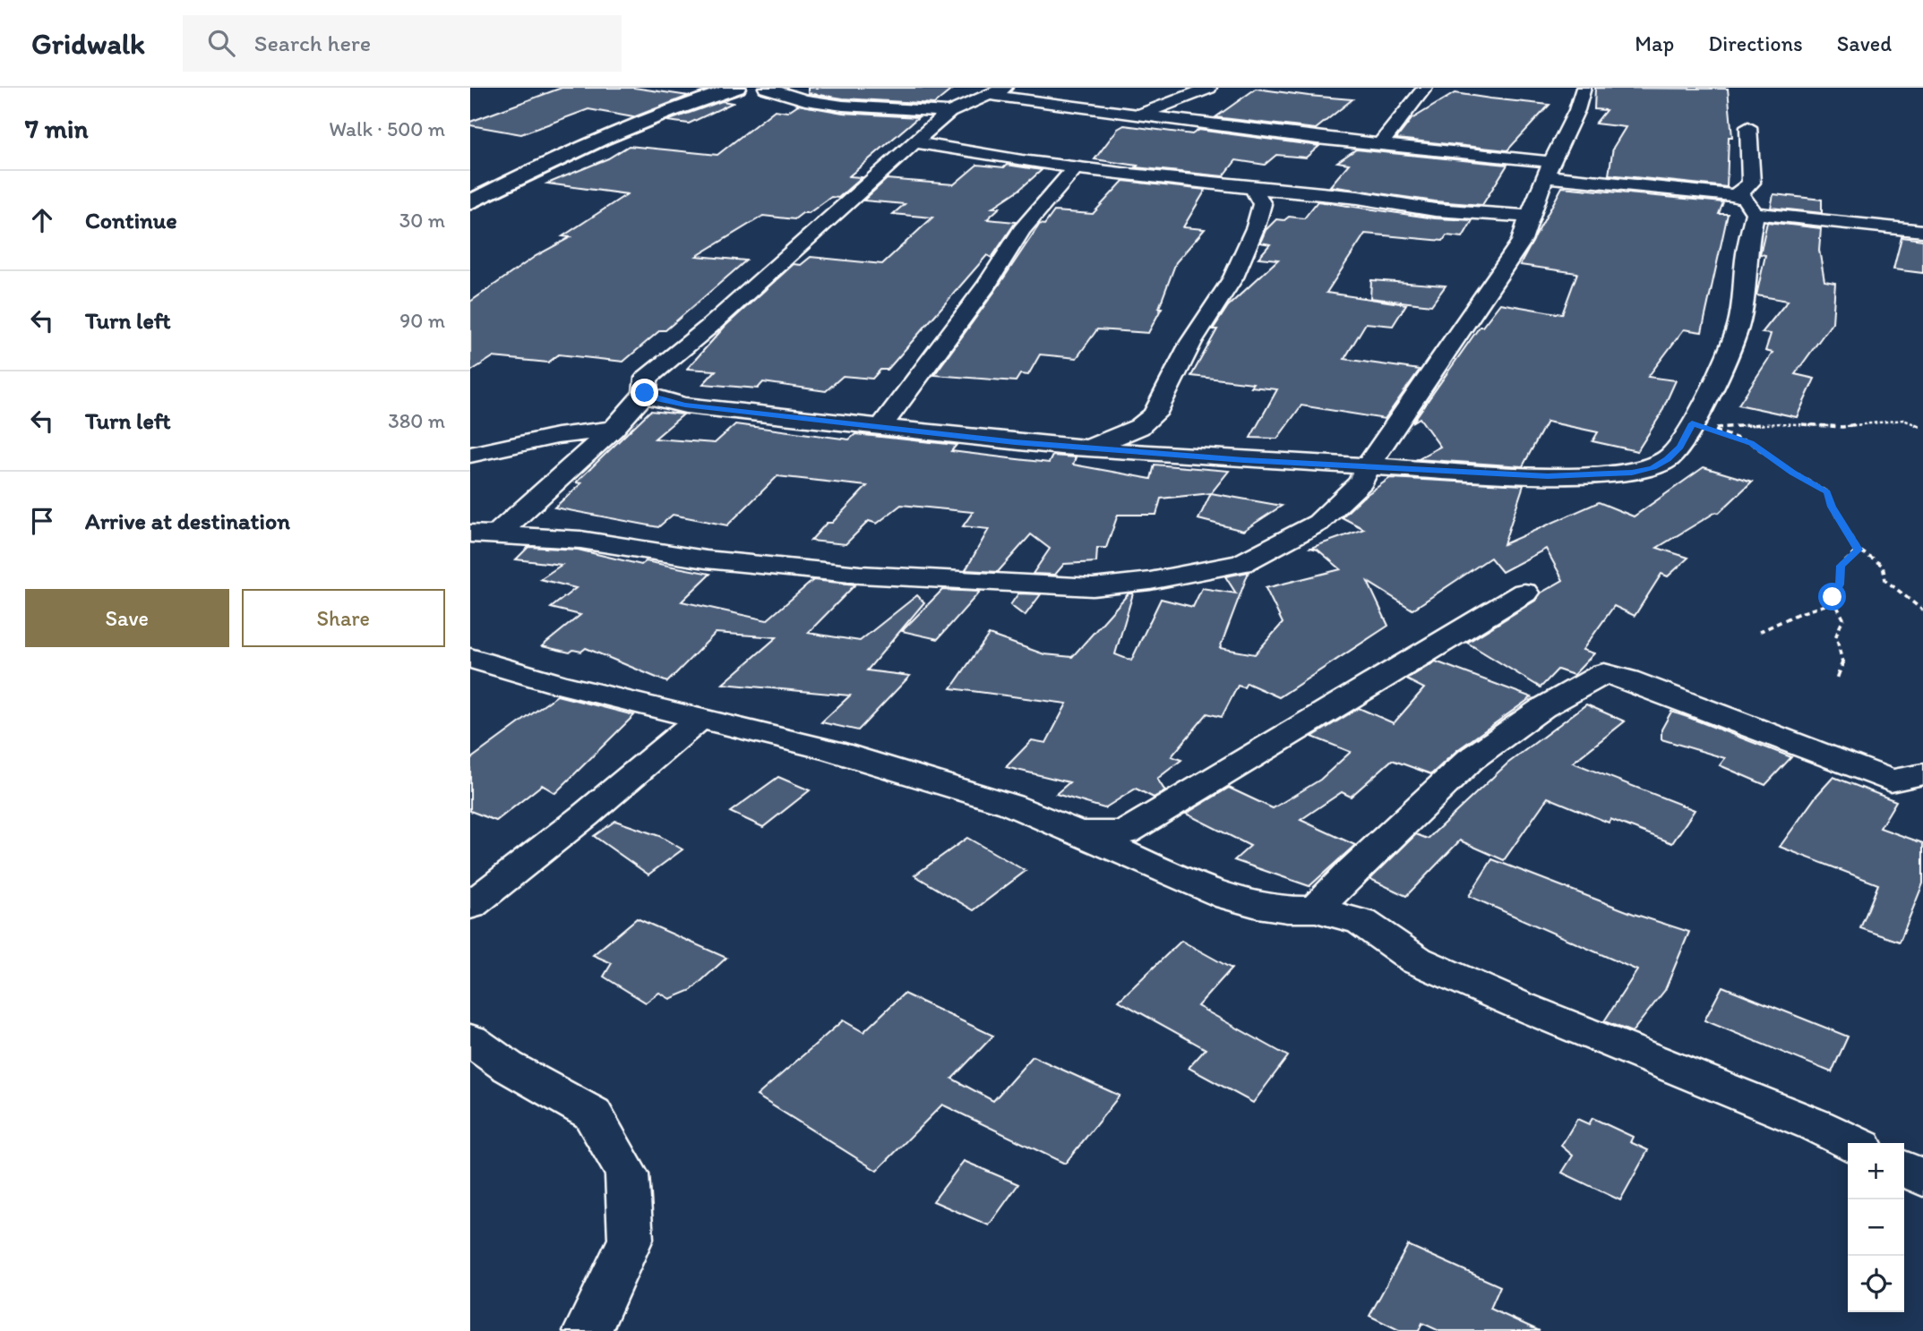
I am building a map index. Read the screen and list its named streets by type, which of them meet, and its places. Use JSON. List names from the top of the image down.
{
  "page": {
    "header": "Gridwalk",
    "search": "Search here",
    "nav": ["Map", "Directions", "Saved"],
    "heading": ["7 min", "Walk · 500 m"],
    "list": [
      ["Continue", "30 m"],
      ["Turn left", "90 m"],
      ["Turn left", "380 m"],
      "Arrive at destination"
    ],
    "buttons": ["Save", "Share"],
    "map_buttons": ["+", "−"]
  }
}
